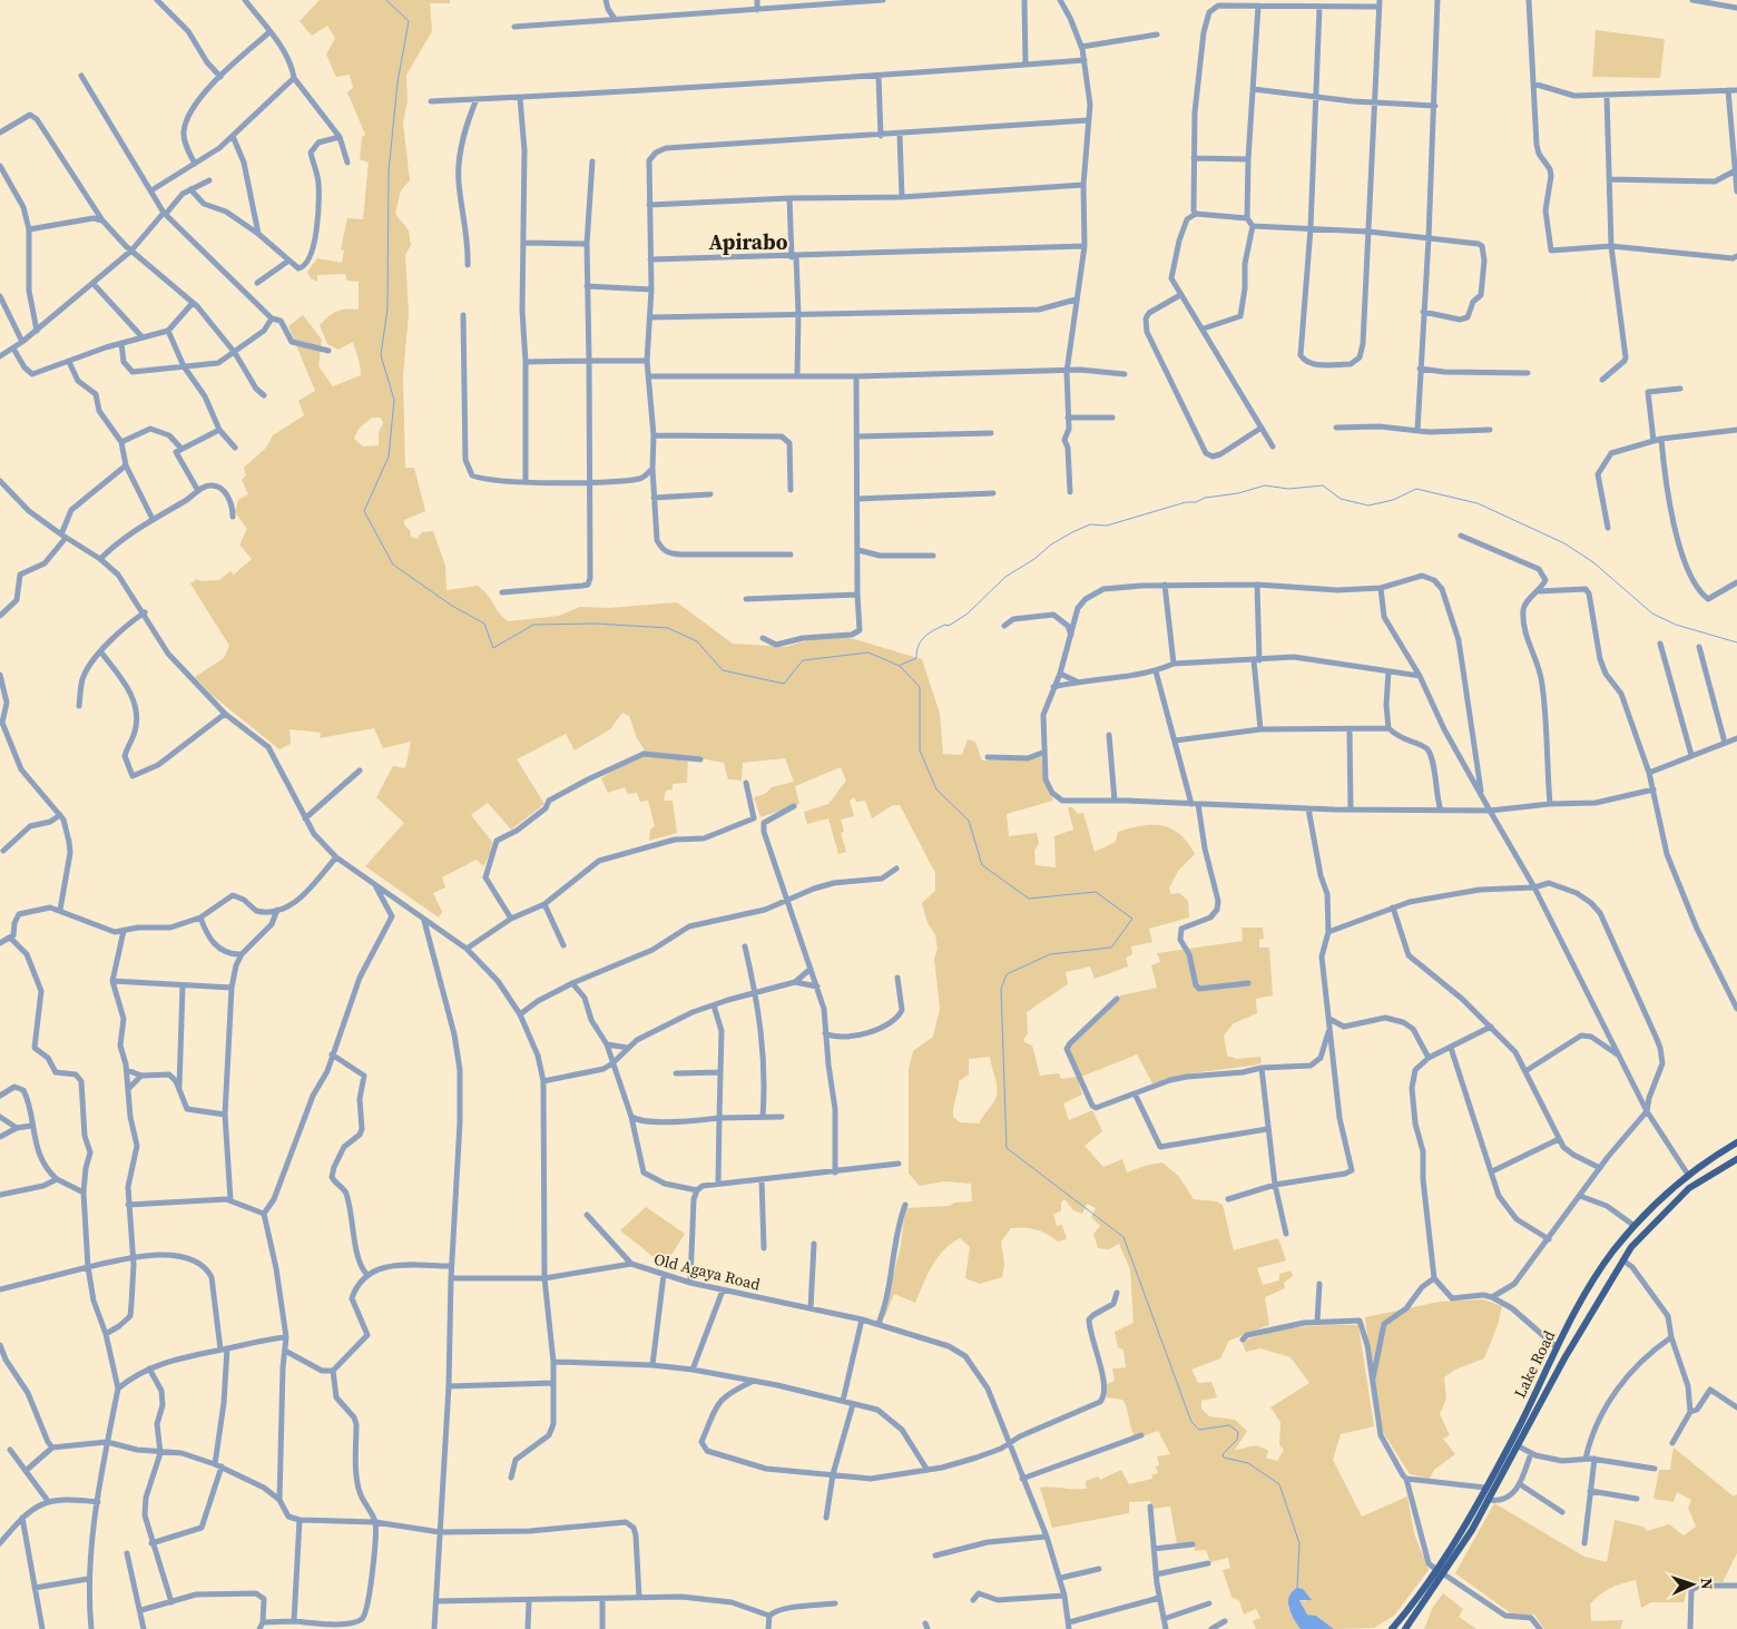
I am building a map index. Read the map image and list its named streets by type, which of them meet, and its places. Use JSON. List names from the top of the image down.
{
  "streets": {
    "main road": ["Lake Road"],
    "street": ["Old Agaya Road"]
  },
  "districts": ["Apirabo"],
  "north": "right"
}
